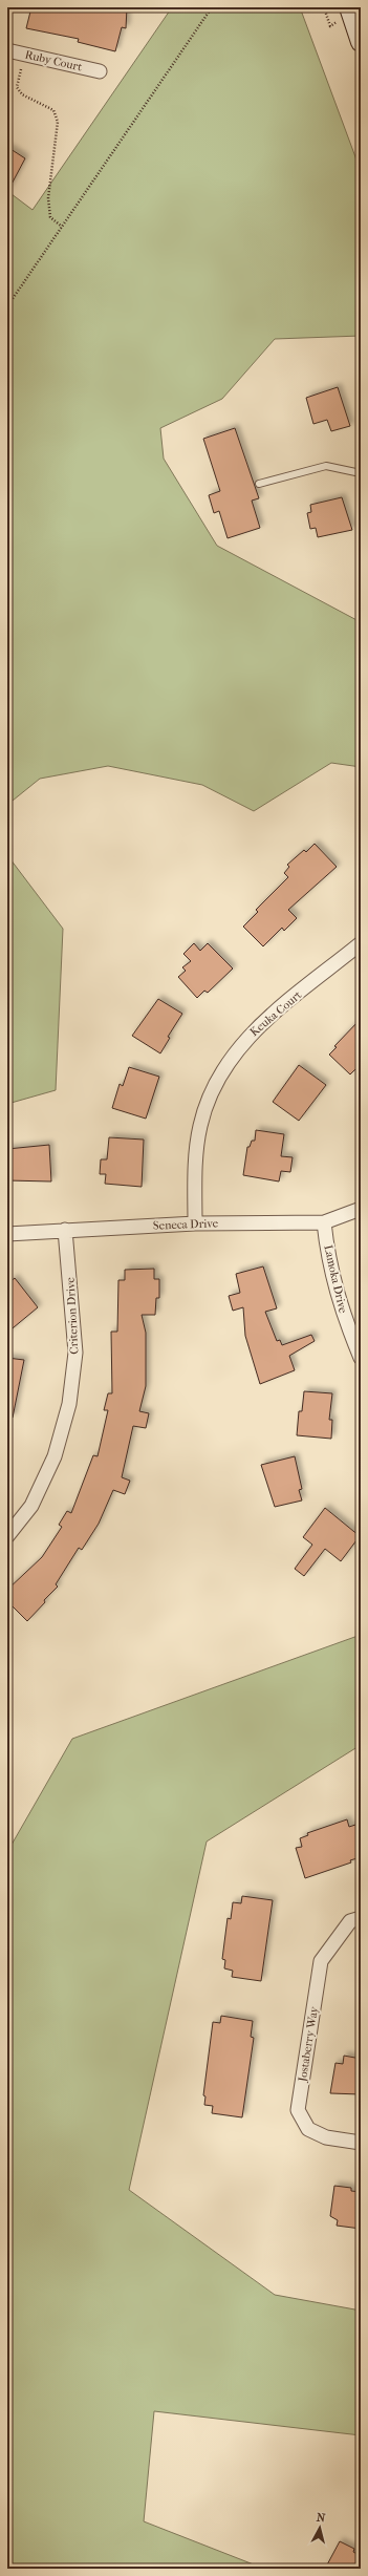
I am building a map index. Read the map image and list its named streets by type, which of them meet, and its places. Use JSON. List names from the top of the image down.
{
  "streets": {
    "street": [
      "Ruby Court",
      "Keuka Court",
      "Seneca Drive",
      "Lamoka Drive",
      "Criterion Drive",
      "Jostaberry Way"
    ]
  },
  "crossings": [
    ["Keuka Court", "Seneca Drive"],
    ["Seneca Drive", "Lamoka Drive"],
    ["Seneca Drive", "Criterion Drive"]
  ],
  "north": "top"
}
